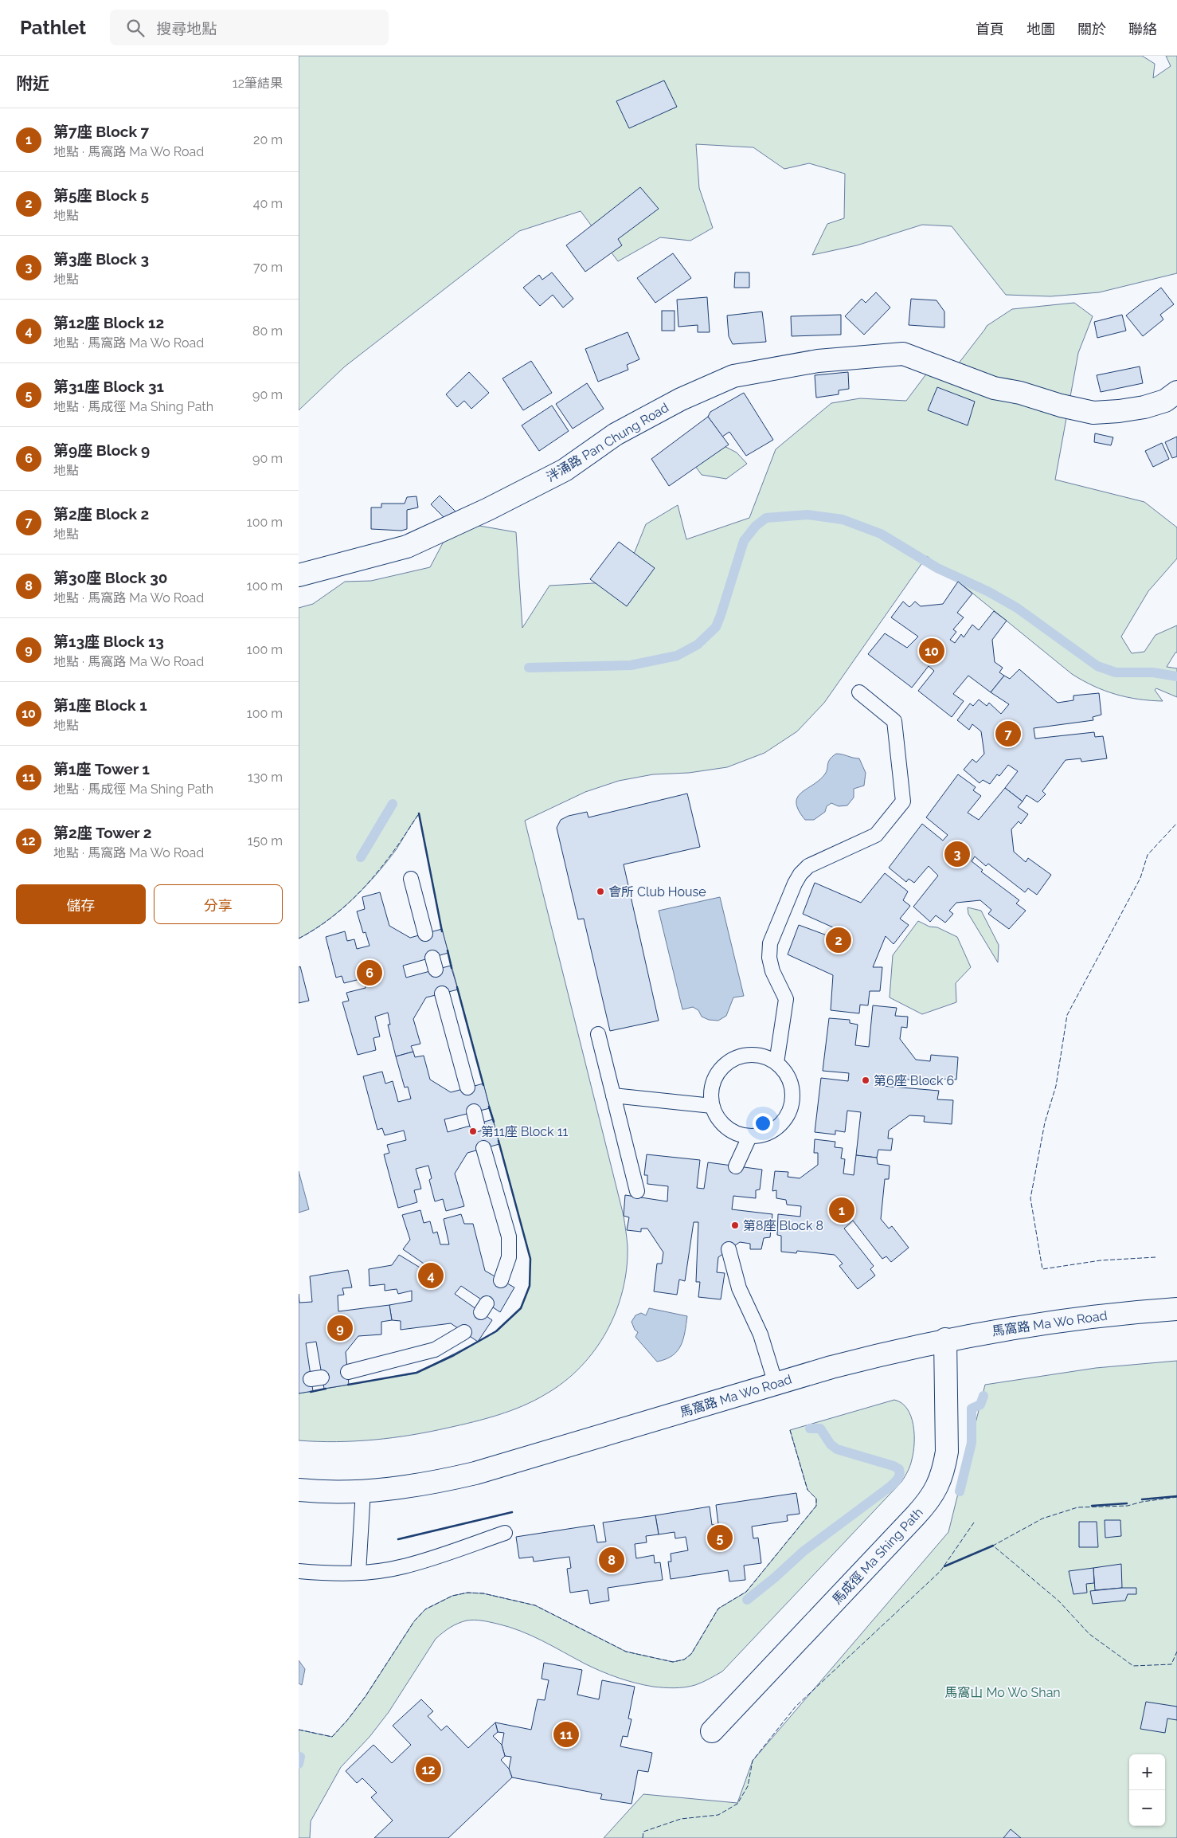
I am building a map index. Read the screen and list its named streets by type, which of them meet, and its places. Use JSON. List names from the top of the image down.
{
  "streets": {
    "street": ["泮涌路 Pan Chung Road", "馬窩路 Ma Wo Road", "馬成徑 Ma Shing Path"]
  },
  "crossings": [
    ["馬窩路 Ma Wo Road", "馬成徑 Ma Shing Path"]
  ],
  "parks": ["馬窩山 Mo Wo Shan"],
  "places": [
    "會所 Club House",
    "第6座 Block 6",
    "第11座 Block 11",
    "第8座 Block 8"
  ],
  "page": {
    "header": "Pathlet",
    "search": "搜尋地點",
    "nav": [
      "首頁",
      "地圖",
      "關於",
      "聯絡"
    ],
    "heading": ["附近", "12筆結果"],
    "list": [
      {
        "mark": "1",
        "name": "第7座 Block 7",
        "note": "地點 · 馬窩路 Ma Wo Road",
        "value": "20 m"
      },
      {
        "mark": "2",
        "name": "第5座 Block 5",
        "note": "地點",
        "value": "40 m"
      },
      {
        "mark": "3",
        "name": "第3座 Block 3",
        "note": "地點",
        "value": "70 m"
      },
      {
        "mark": "4",
        "name": "第12座 Block 12",
        "note": "地點 · 馬窩路 Ma Wo Road",
        "value": "80 m"
      },
      {
        "mark": "5",
        "name": "第31座 Block 31",
        "note": "地點 · 馬成徑 Ma Shing Path",
        "value": "90 m"
      },
      {
        "mark": "6",
        "name": "第9座 Block 9",
        "note": "地點",
        "value": "90 m"
      },
      {
        "mark": "7",
        "name": "第2座 Block 2",
        "note": "地點",
        "value": "100 m"
      },
      {
        "mark": "8",
        "name": "第30座 Block 30",
        "note": "地點 · 馬窩路 Ma Wo Road",
        "value": "100 m"
      },
      {
        "mark": "9",
        "name": "第13座 Block 13",
        "note": "地點 · 馬窩路 Ma Wo Road",
        "value": "100 m"
      },
      {
        "mark": "10",
        "name": "第1座 Block 1",
        "note": "地點",
        "value": "100 m"
      },
      {
        "mark": "11",
        "name": "第1座 Tower 1",
        "note": "地點 · 馬成徑 Ma Shing Path",
        "value": "130 m"
      },
      {
        "mark": "12",
        "name": "第2座 Tower 2",
        "note": "地點 · 馬窩路 Ma Wo Road",
        "value": "150 m"
      }
    ],
    "pins": [
      "10",
      "7",
      "3",
      "2",
      "6",
      "1",
      "4",
      "9",
      "5",
      "8",
      "11",
      "12"
    ],
    "buttons": ["儲存", "分享"],
    "map_buttons": ["+", "−"]
  }
}
